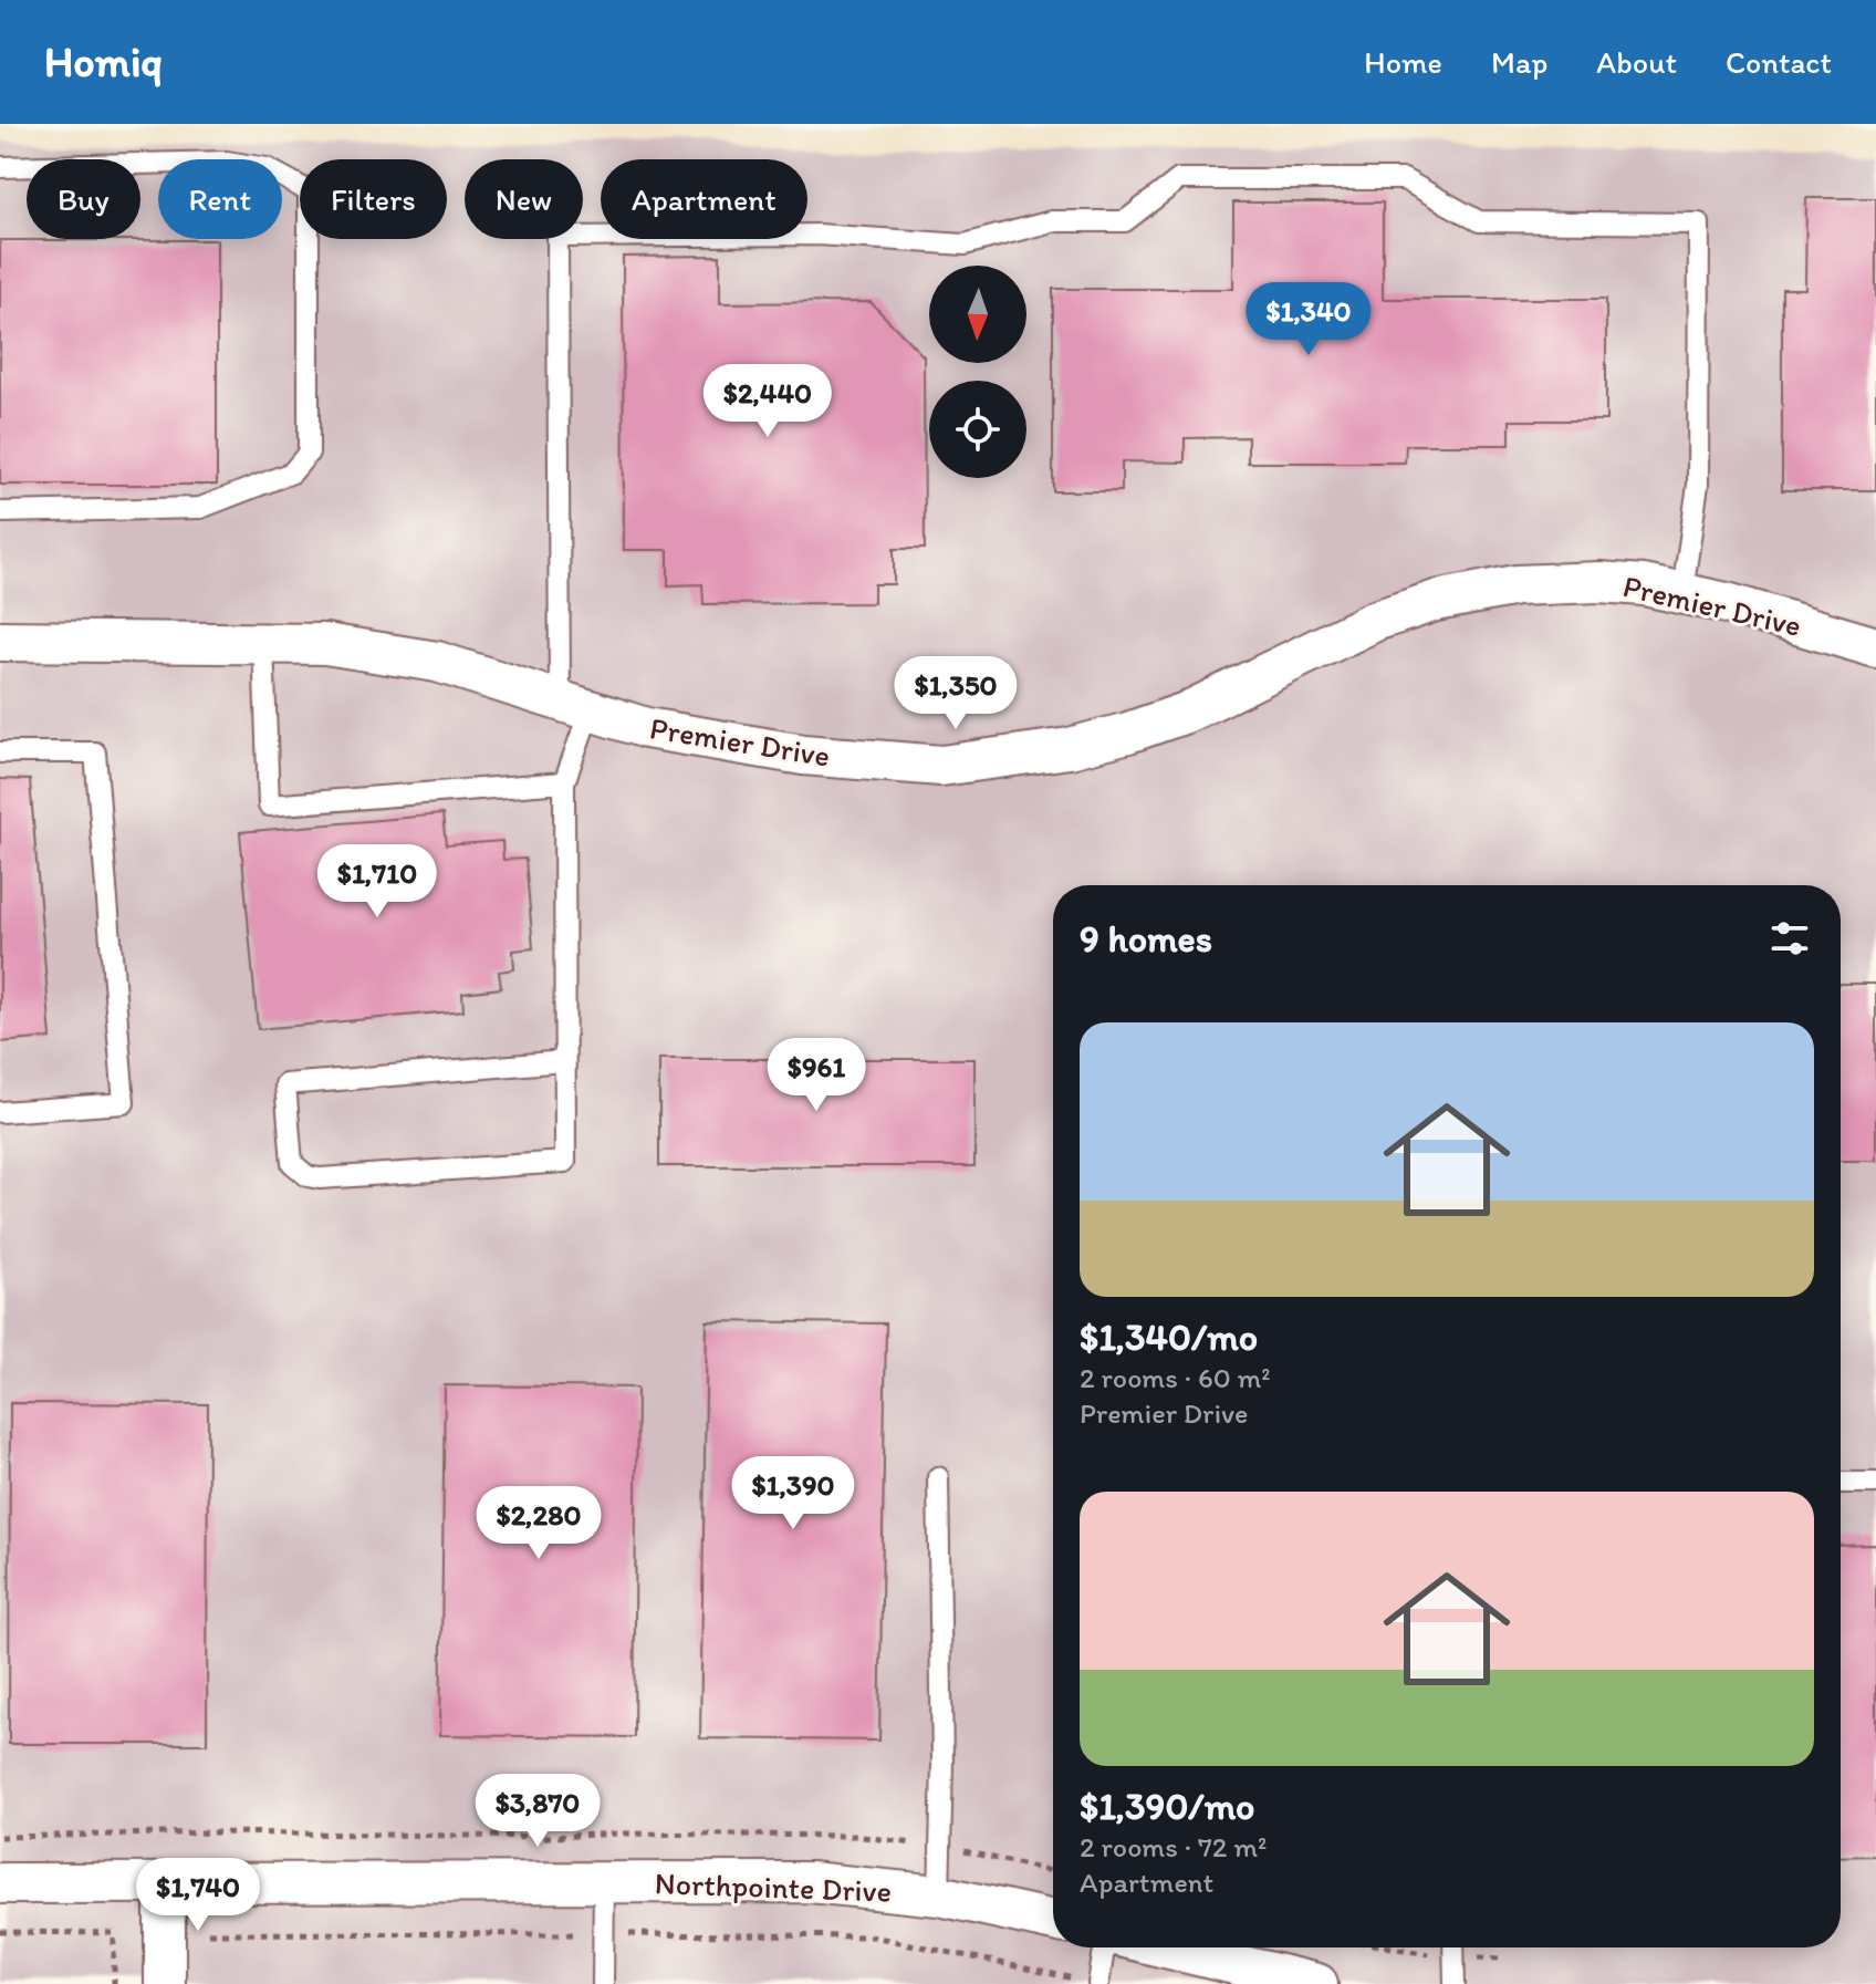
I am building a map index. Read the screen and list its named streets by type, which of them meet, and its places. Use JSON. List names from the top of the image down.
{
  "streets": {
    "street": ["Premier Drive", "Northpointe Drive"]
  },
  "north": "bottom",
  "page": {
    "header": "Homiq",
    "nav": [
      "Home",
      "Map",
      "About",
      "Contact"
    ],
    "chip": [
      "Buy",
      "Rent",
      "Filters",
      "New",
      "Apartment"
    ],
    "price": [
      "$1,340",
      "$2,440",
      "$1,350",
      "$1,710",
      "$961",
      "$1,390",
      "$2,280",
      "$3,870",
      "$1,740"
    ],
    "heading": "9 homes",
    "list": [
      {
        "name": "$1,340/mo",
        "note": "2 rooms · 60 m² · Premier Drive"
      },
      {
        "name": "$1,390/mo",
        "note": "2 rooms · 72 m² · Apartment"
      }
    ]
  }
}
